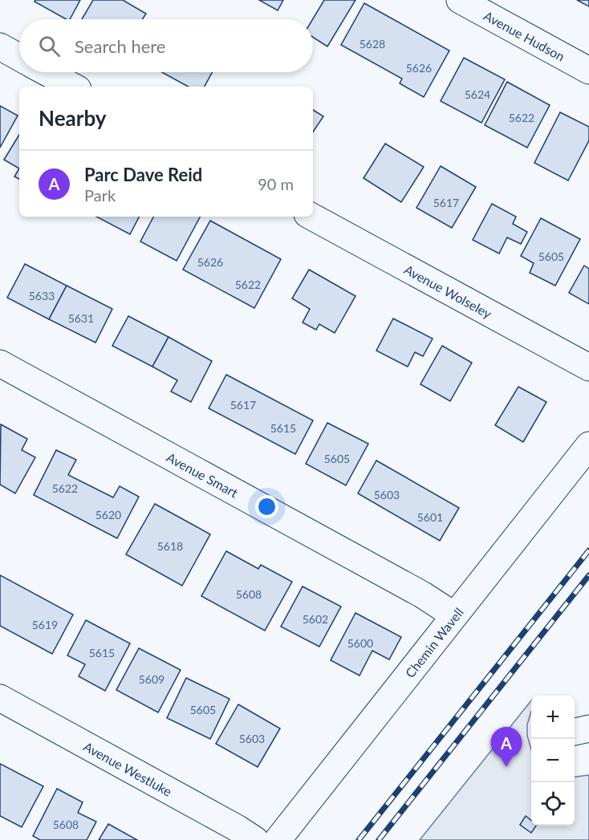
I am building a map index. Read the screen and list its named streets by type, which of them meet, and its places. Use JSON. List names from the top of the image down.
{
  "streets": {
    "street": [
      "Avenue Hudson",
      "Avenue Wolseley",
      "Avenue Smart",
      "Chemin Wavell",
      "Avenue Westluke"
    ]
  },
  "crossings": [
    ["Avenue Smart", "Chemin Wavell"]
  ],
  "house_numbers": [
    "5628",
    "5626",
    "5624",
    "5622",
    "5617",
    "5605",
    "5626",
    "5622",
    "5633",
    "5631",
    "5617",
    "5615",
    "5605",
    "5622",
    "5603",
    "5620",
    "5601",
    "5618",
    "5608",
    "5602",
    "5619",
    "5600",
    "5615",
    "5609",
    "5605",
    "5603",
    "5608"
  ],
  "page": {
    "search": "Search here",
    "heading": "Nearby",
    "list": [
      {
        "mark": "A",
        "name": "Parc Dave Reid",
        "note": "Park",
        "value": "90 m"
      }
    ],
    "map_buttons": ["+", "−"],
    "pins": "A"
  }
}
